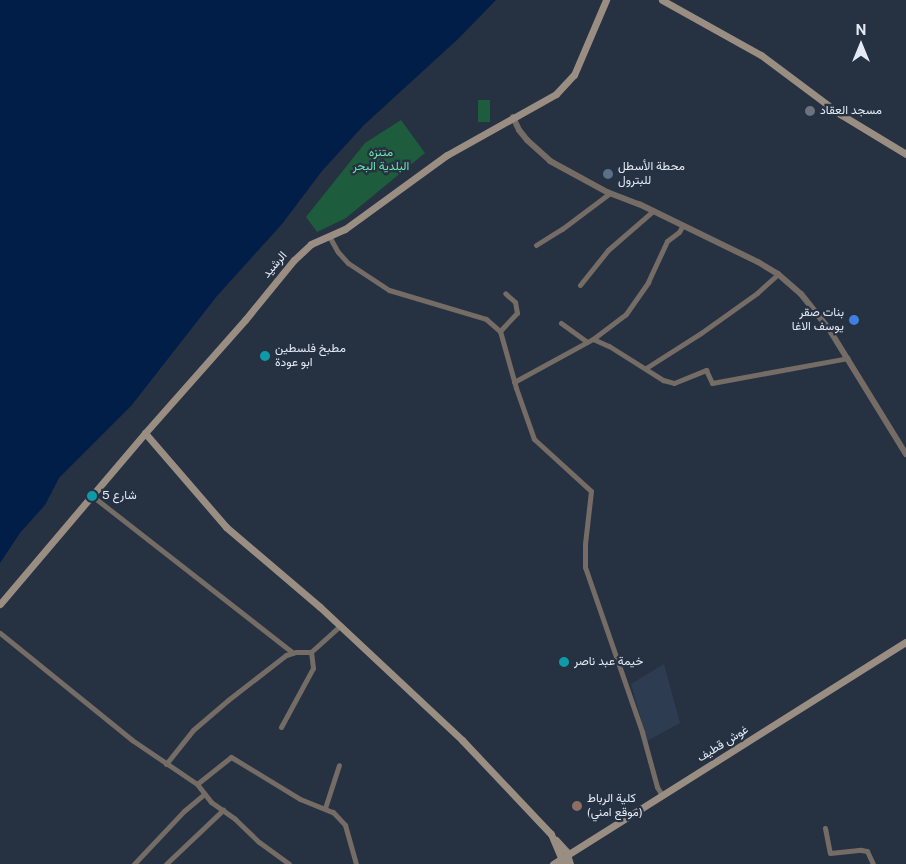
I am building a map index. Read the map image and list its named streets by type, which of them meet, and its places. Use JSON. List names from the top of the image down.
{
  "streets": {
    "main road": ["الرشيد", "غوش قطيف"]
  },
  "parks": ["متنزه البلدية البحر"],
  "places": [
    "مسجد العقاد",
    "محطة الأسطل للبترول",
    "بنات صقر يوسف الاغا",
    "مطبخ فلسطين ابو عودة",
    "شارع 5",
    "خيمة عبد ناصر",
    "كلية الرباط (موقع امني)"
  ],
  "north": "top"
}
